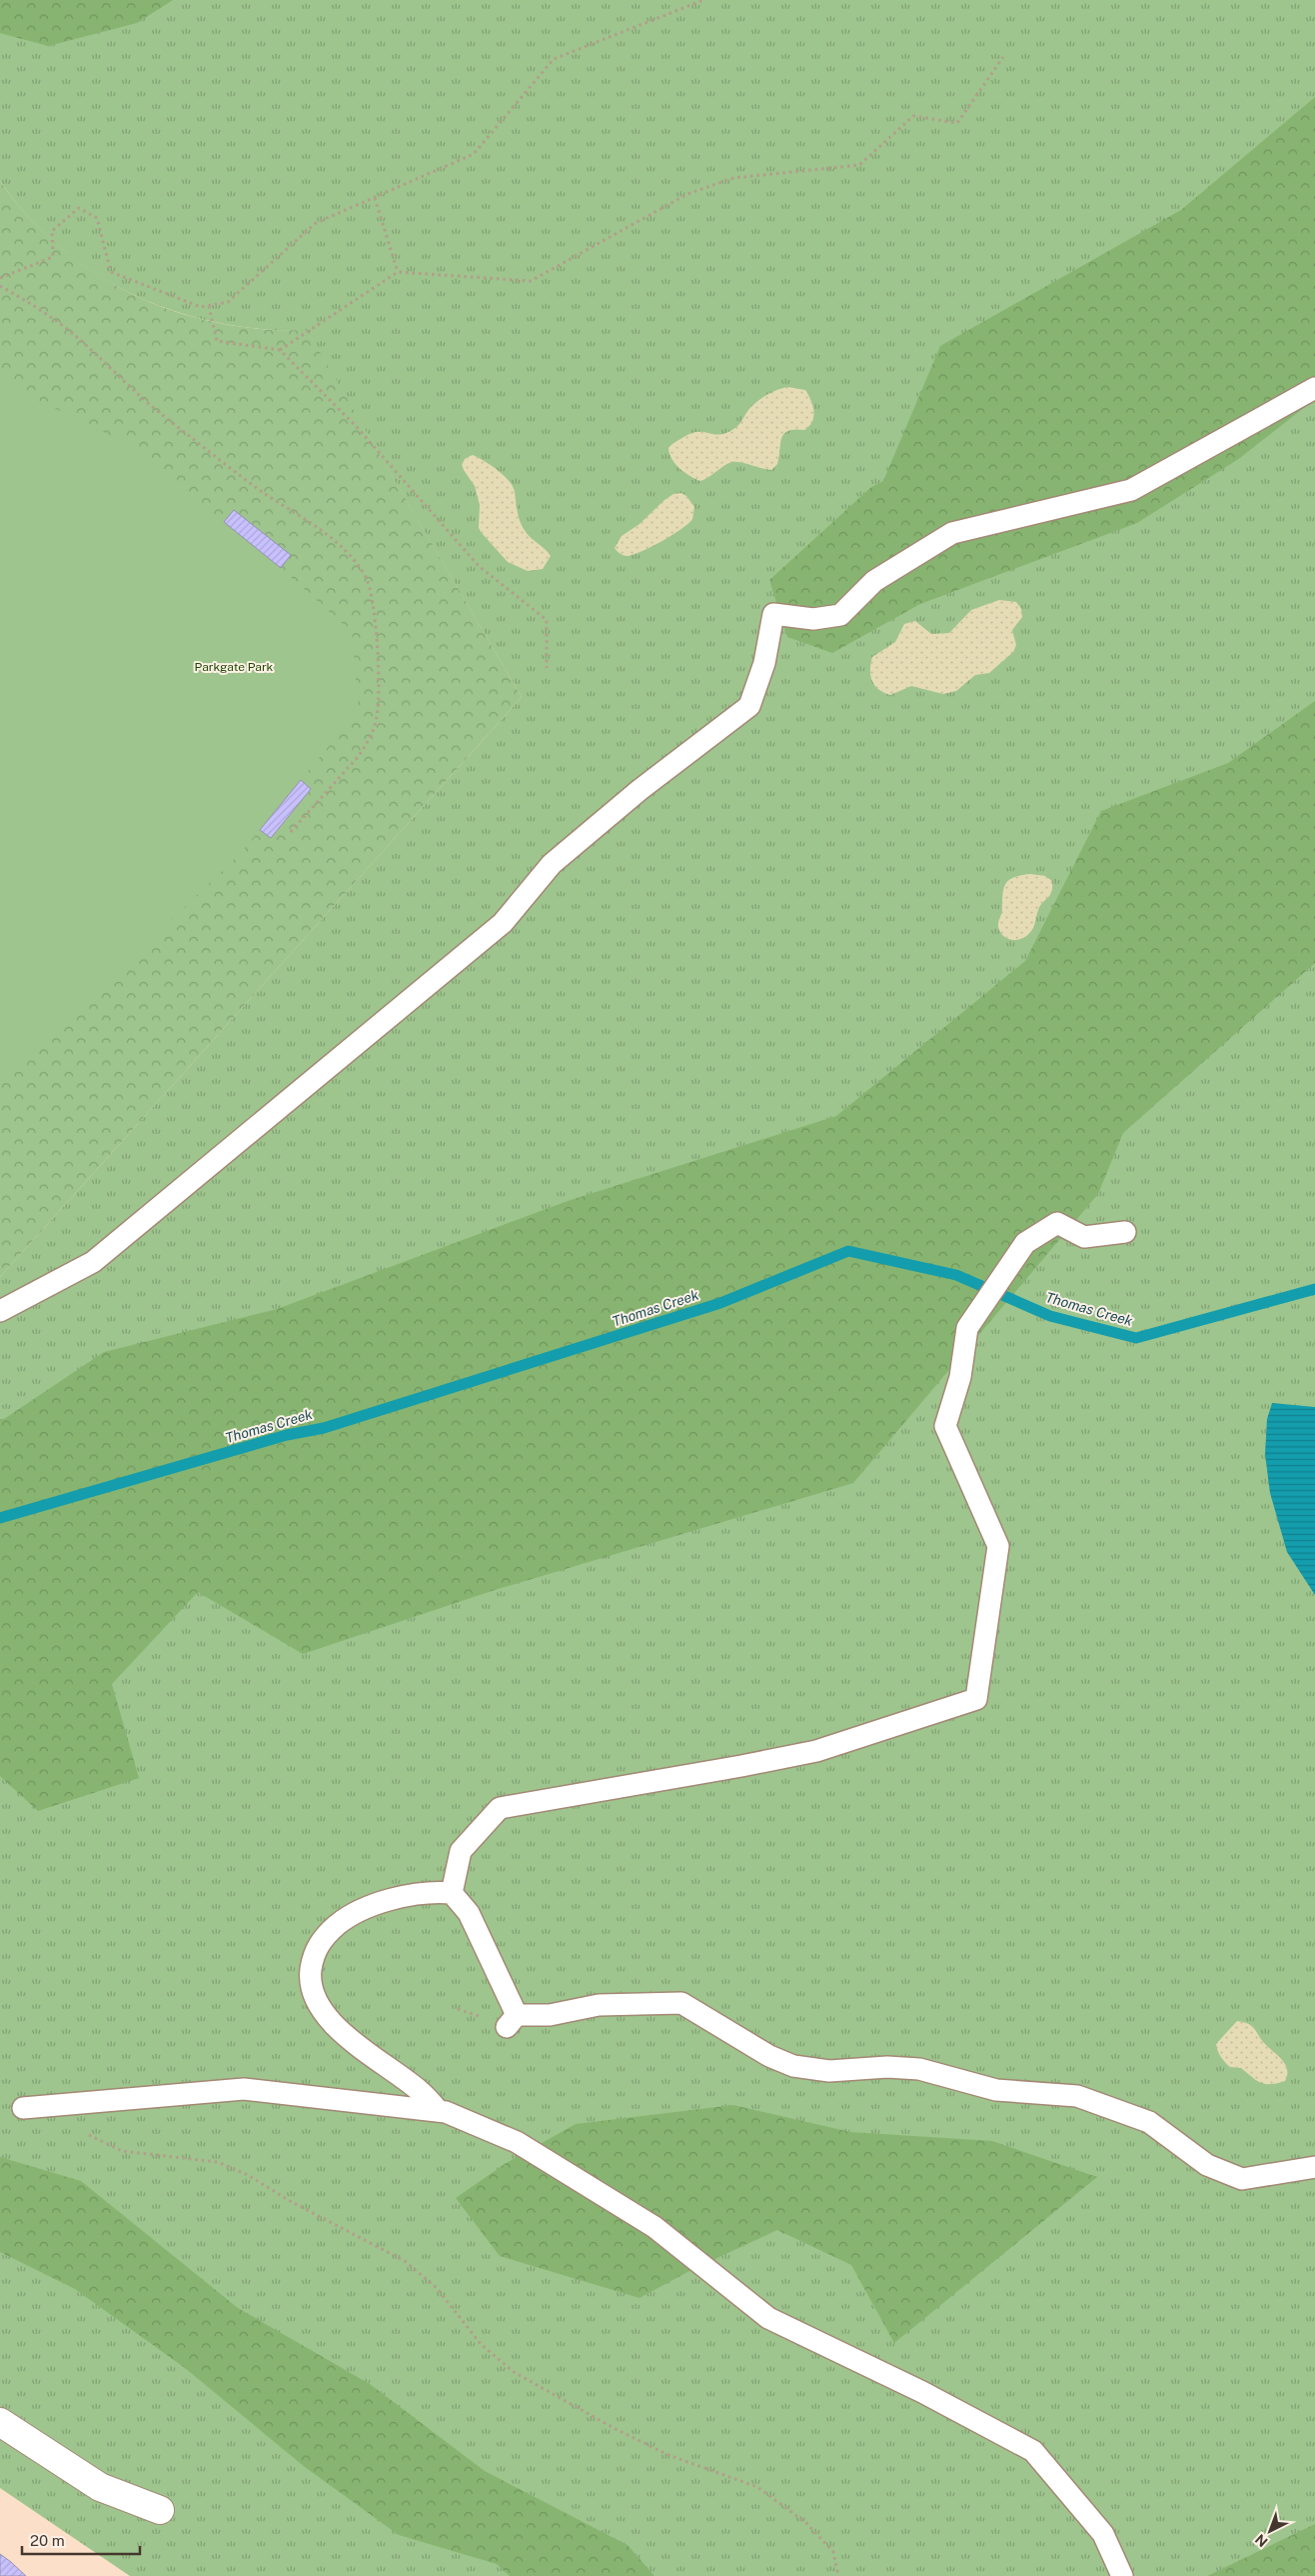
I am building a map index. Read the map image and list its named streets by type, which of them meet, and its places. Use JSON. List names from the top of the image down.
{
  "water": ["Thomas Creek"],
  "parks": ["Parkgate Park"],
  "scale_bar": "20 m",
  "north": "bottom left"
}
